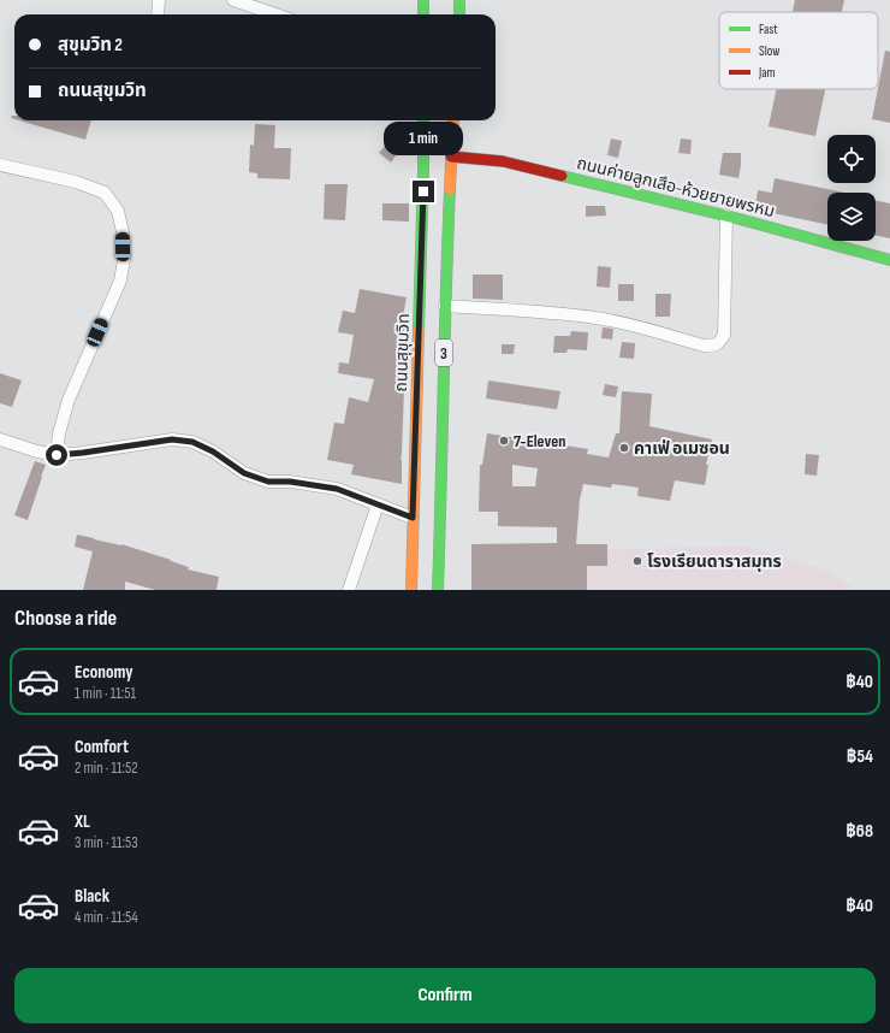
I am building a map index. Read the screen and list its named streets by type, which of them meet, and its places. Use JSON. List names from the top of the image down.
{
  "streets": {
    "main road": ["ถนนค่ายลูกเสึอ-ห้วยยายพรหม", "ถนนสุขุมวิท", "3"]
  },
  "crossings": [
    ["ถนนค่ายลูกเสึอ-ห้วยยายพรหม", "3"]
  ],
  "places": ["7-Eleven", "คาเฟ่ อเมซอน", "โรงเรียนดาราสมุทร"],
  "legend": ["Fast", "Slow", "Jam"],
  "page": {
    "banner": ["สุขุมวิท 2", "ถนนสุขุมวิท"],
    "bubble": "1 min",
    "heading": "Choose a ride",
    "list": [
      {
        "name": "Economy",
        "note": "1 min · 11:51",
        "value": "฿40"
      },
      {
        "name": "Comfort",
        "note": "2 min · 11:52",
        "value": "฿54"
      },
      {
        "name": "XL",
        "note": "3 min · 11:53",
        "value": "฿68"
      },
      {
        "name": "Black",
        "note": "4 min · 11:54",
        "value": "฿40"
      }
    ],
    "buttons": "Confirm"
  }
}
